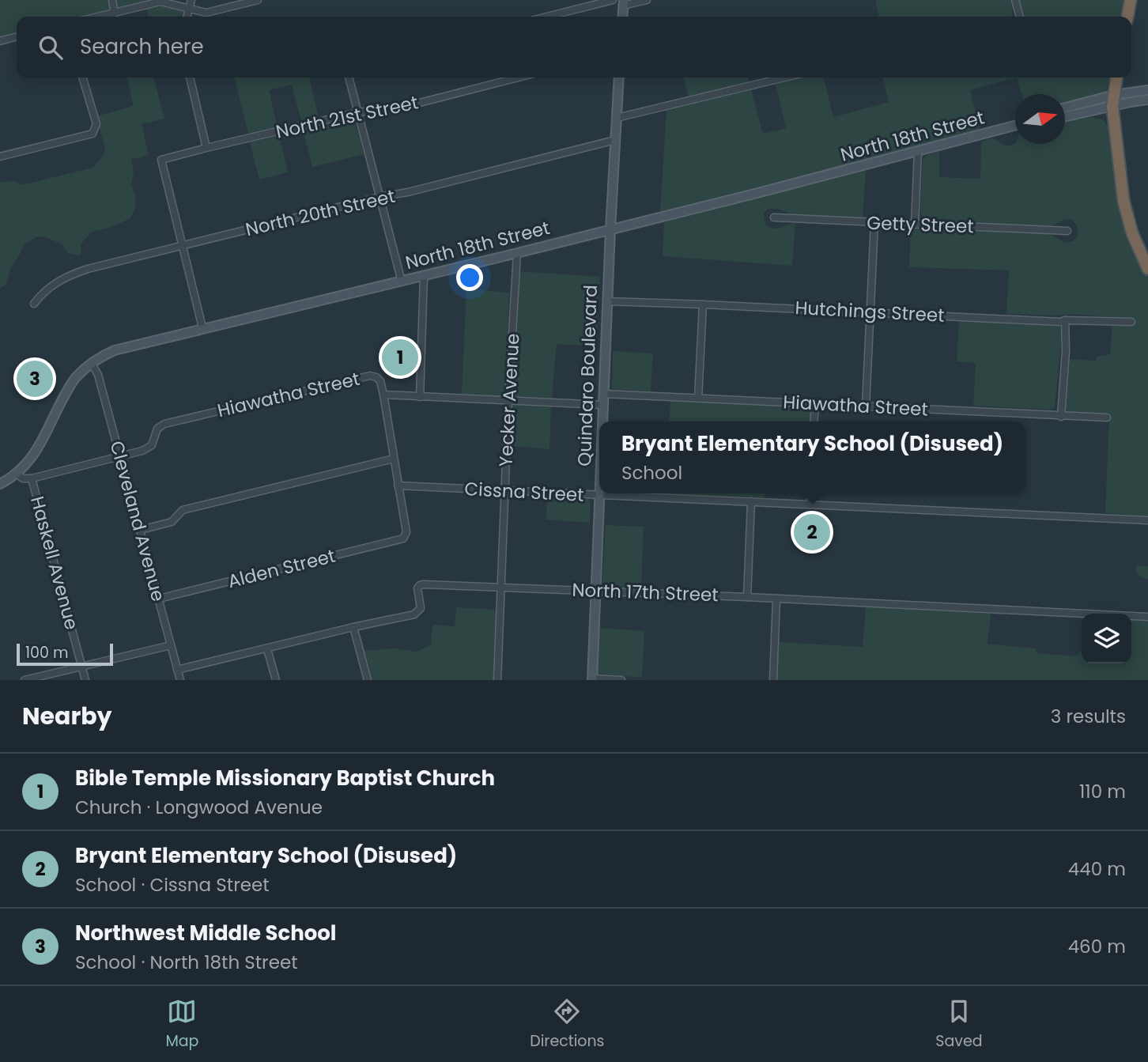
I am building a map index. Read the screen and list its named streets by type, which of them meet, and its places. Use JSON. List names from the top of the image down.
{
  "streets": {
    "main road": ["North 18th Street", "Quindaro Boulevard"],
    "street": [
      "North 21st Street",
      "North 20th Street",
      "Getty Street",
      "Hutchings Street",
      "Hiawatha Street",
      "Yecker Avenue",
      "Cissna Street",
      "Cleveland Avenue",
      "Haskell Avenue",
      "Alden Street",
      "North 17th Street"
    ]
  },
  "crossings": [
    ["North 21st Street", "North 20th Street"],
    ["North 18th Street", "Quindaro Boulevard"],
    ["North 18th Street", "Yecker Avenue"],
    ["North 18th Street", "Cleveland Avenue"],
    ["North 20th Street", "Quindaro Boulevard"],
    ["Hutchings Street", "Quindaro Boulevard"],
    ["Quindaro Boulevard", "Hiawatha Street"],
    ["Quindaro Boulevard", "Cissna Street"],
    ["Quindaro Boulevard", "North 17th Street"],
    ["Hiawatha Street", "Yecker Avenue"],
    ["Hiawatha Street", "Cleveland Avenue"],
    ["Hiawatha Street", "Haskell Avenue"],
    ["Yecker Avenue", "Cissna Street"],
    ["Yecker Avenue", "North 17th Street"],
    ["Cissna Street", "Alden Street"],
    ["Cleveland Avenue", "Alden Street"],
    ["Cleveland Avenue", "North 17th Street"]
  ],
  "scale_bar": "100 m",
  "north": "right",
  "page": {
    "search": "Search here",
    "pins": ["1", "3", "2"],
    "popup": ["Bryant Elementary School (Disused)", "School"],
    "scale": "100 m",
    "heading": ["Nearby", "3 results"],
    "list": [
      {
        "mark": "1",
        "name": "Bible Temple Missionary Baptist Church",
        "note": "Church · Longwood Avenue",
        "value": "110 m"
      },
      {
        "mark": "2",
        "name": "Bryant Elementary School (Disused)",
        "note": "School · Cissna Street",
        "value": "440 m"
      },
      {
        "mark": "3",
        "name": "Northwest Middle School",
        "note": "School · North 18th Street",
        "value": "460 m"
      }
    ],
    "nav": ["Map", "Directions", "Saved"]
  }
}
